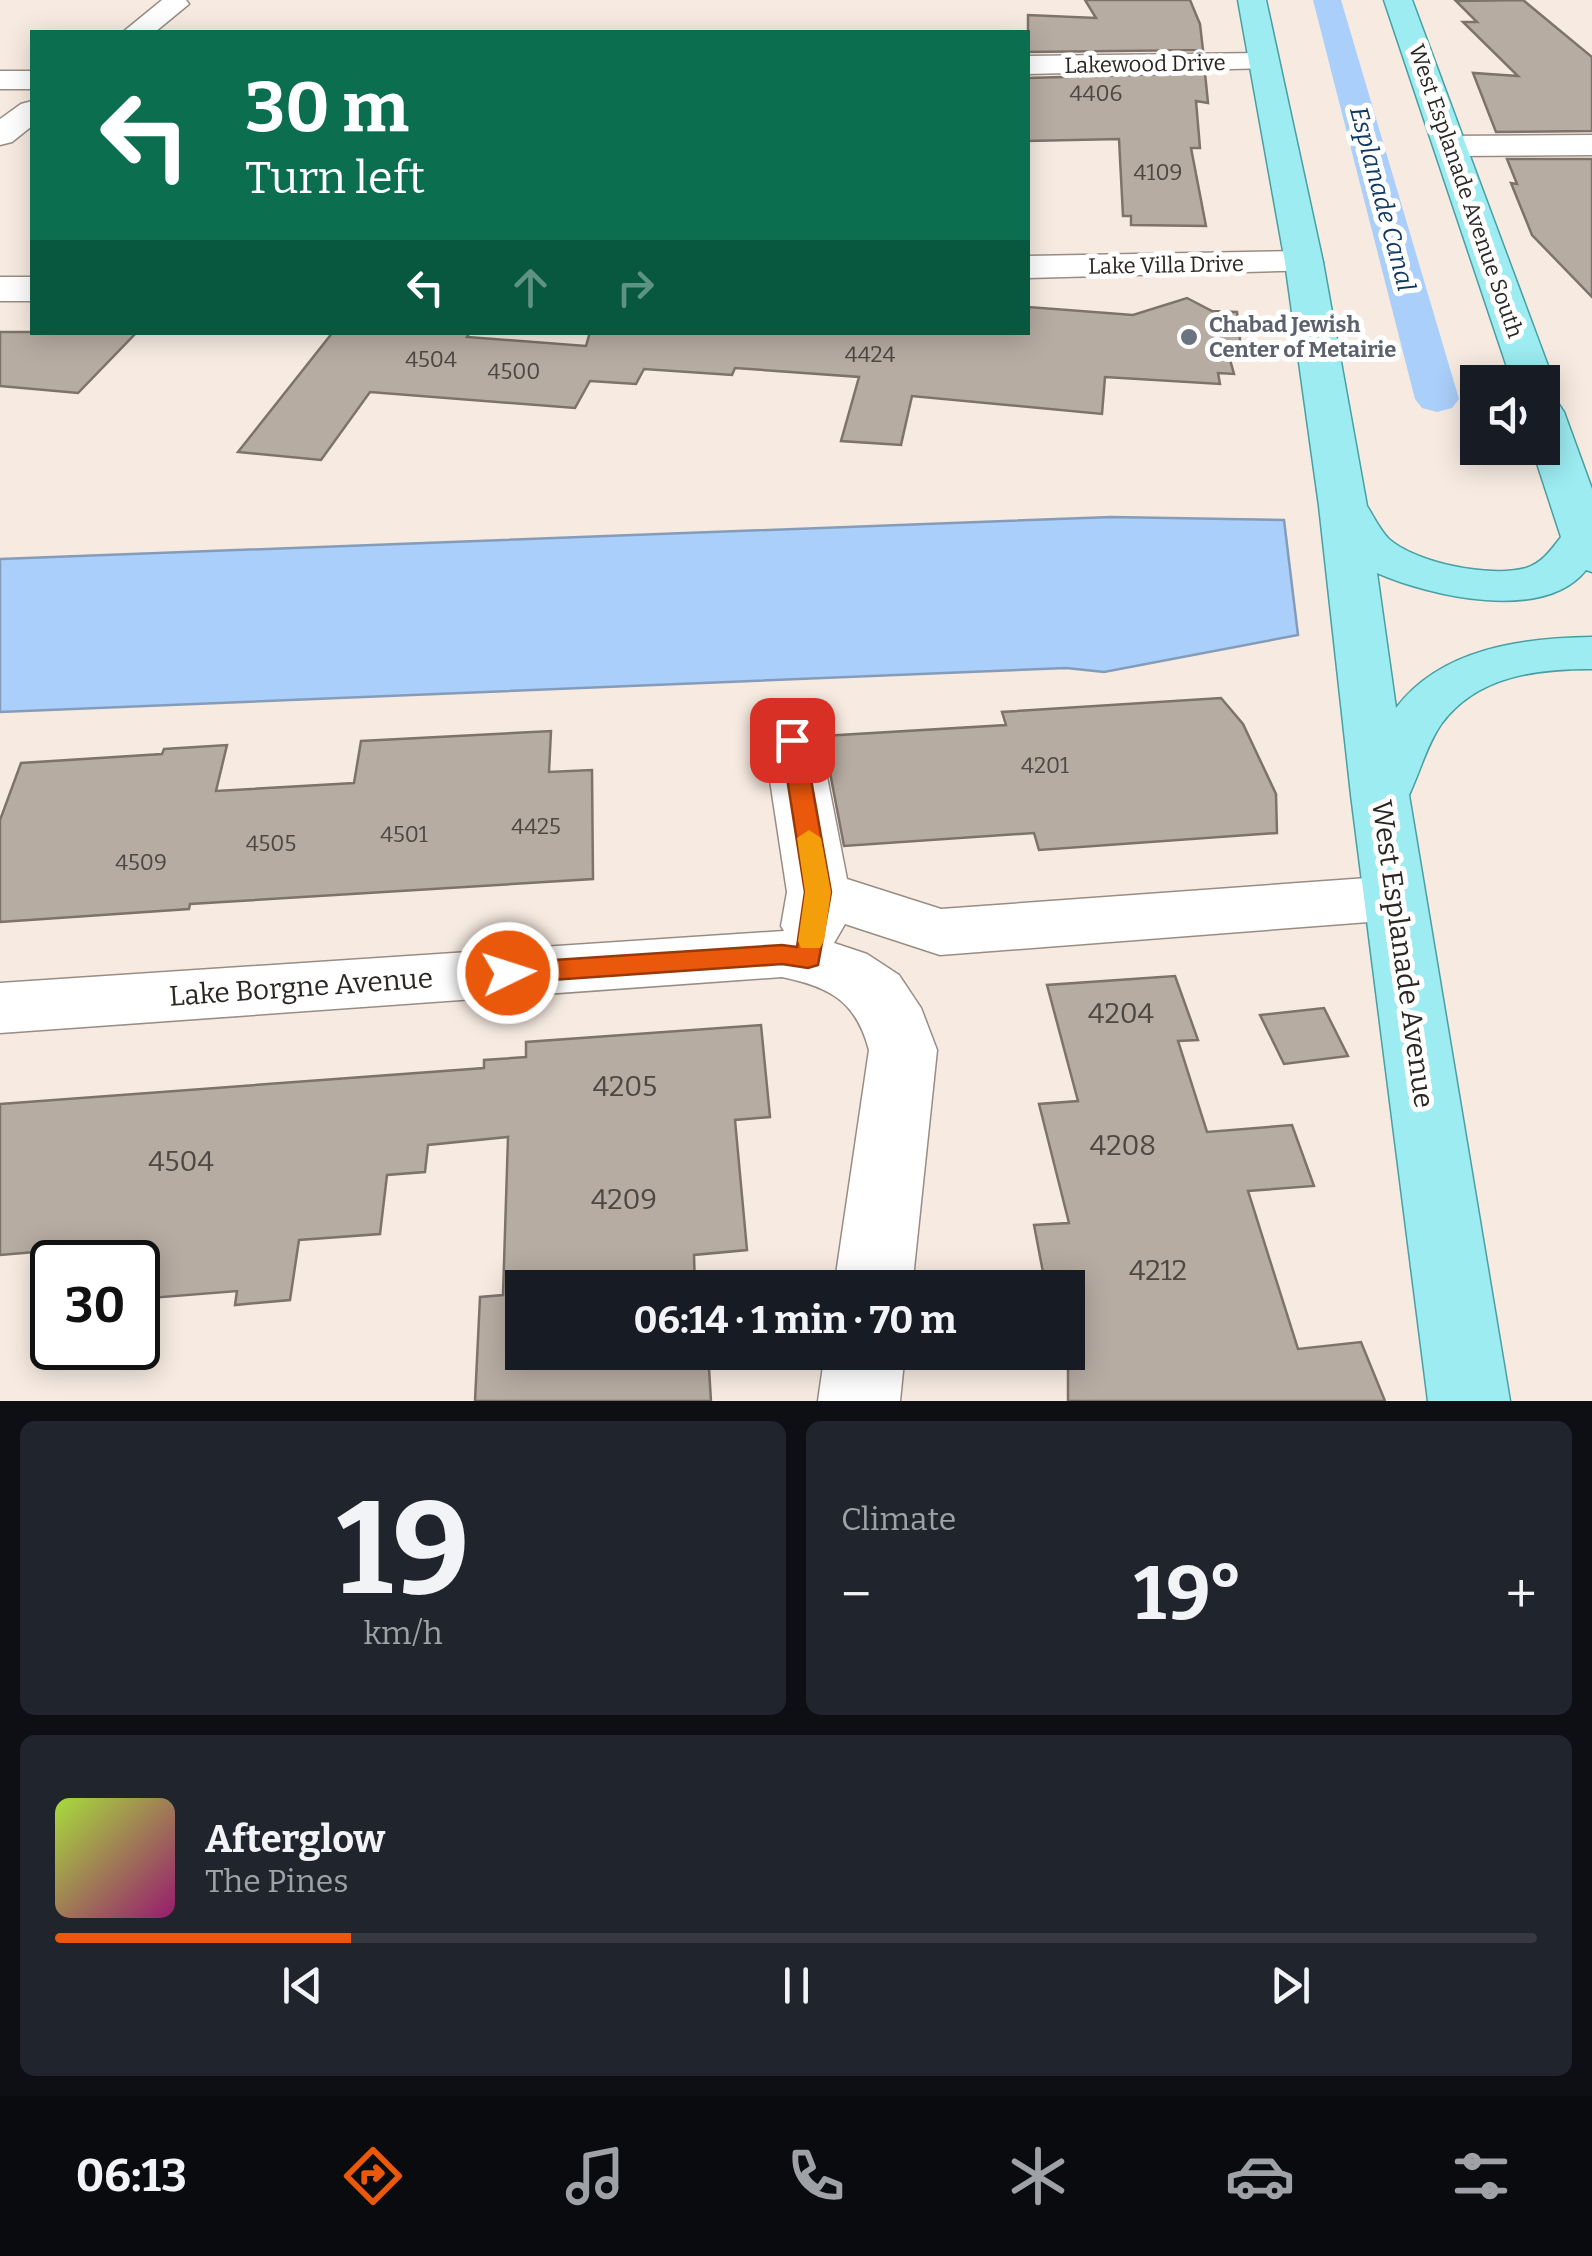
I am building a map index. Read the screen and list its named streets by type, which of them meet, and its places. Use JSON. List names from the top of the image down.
{
  "streets": {
    "main road": ["West Esplanade Avenue South", "West Esplanade Avenue"],
    "street": ["Lakewood Drive", "Lake Villa Drive", "Lake Borgne Avenue"]
  },
  "crossings": [
    ["Lakewood Drive", "West Esplanade Avenue"],
    ["Lake Villa Drive", "West Esplanade Avenue"]
  ],
  "water": ["Esplanade Canal"],
  "places": ["Chabad Jewish Center of Metairie"],
  "house_numbers": [
    "4406",
    "4109",
    "4424",
    "4504",
    "4500",
    "4201",
    "4425",
    "4501",
    "4505",
    "4509",
    "4204",
    "4205",
    "4208",
    "4504",
    "4209",
    "4212"
  ],
  "page": {
    "turn": ["30 m", "Turn left"],
    "limit": "30",
    "trip": "06:14 · 1 min · 70 m",
    "tile": [
      ["19", "km/h"],
      "Climate"
    ],
    "heat": ["−", "19°", "+"],
    "song": ["Afterglow", "The Pines"],
    "tabs": "06:13"
  }
}
